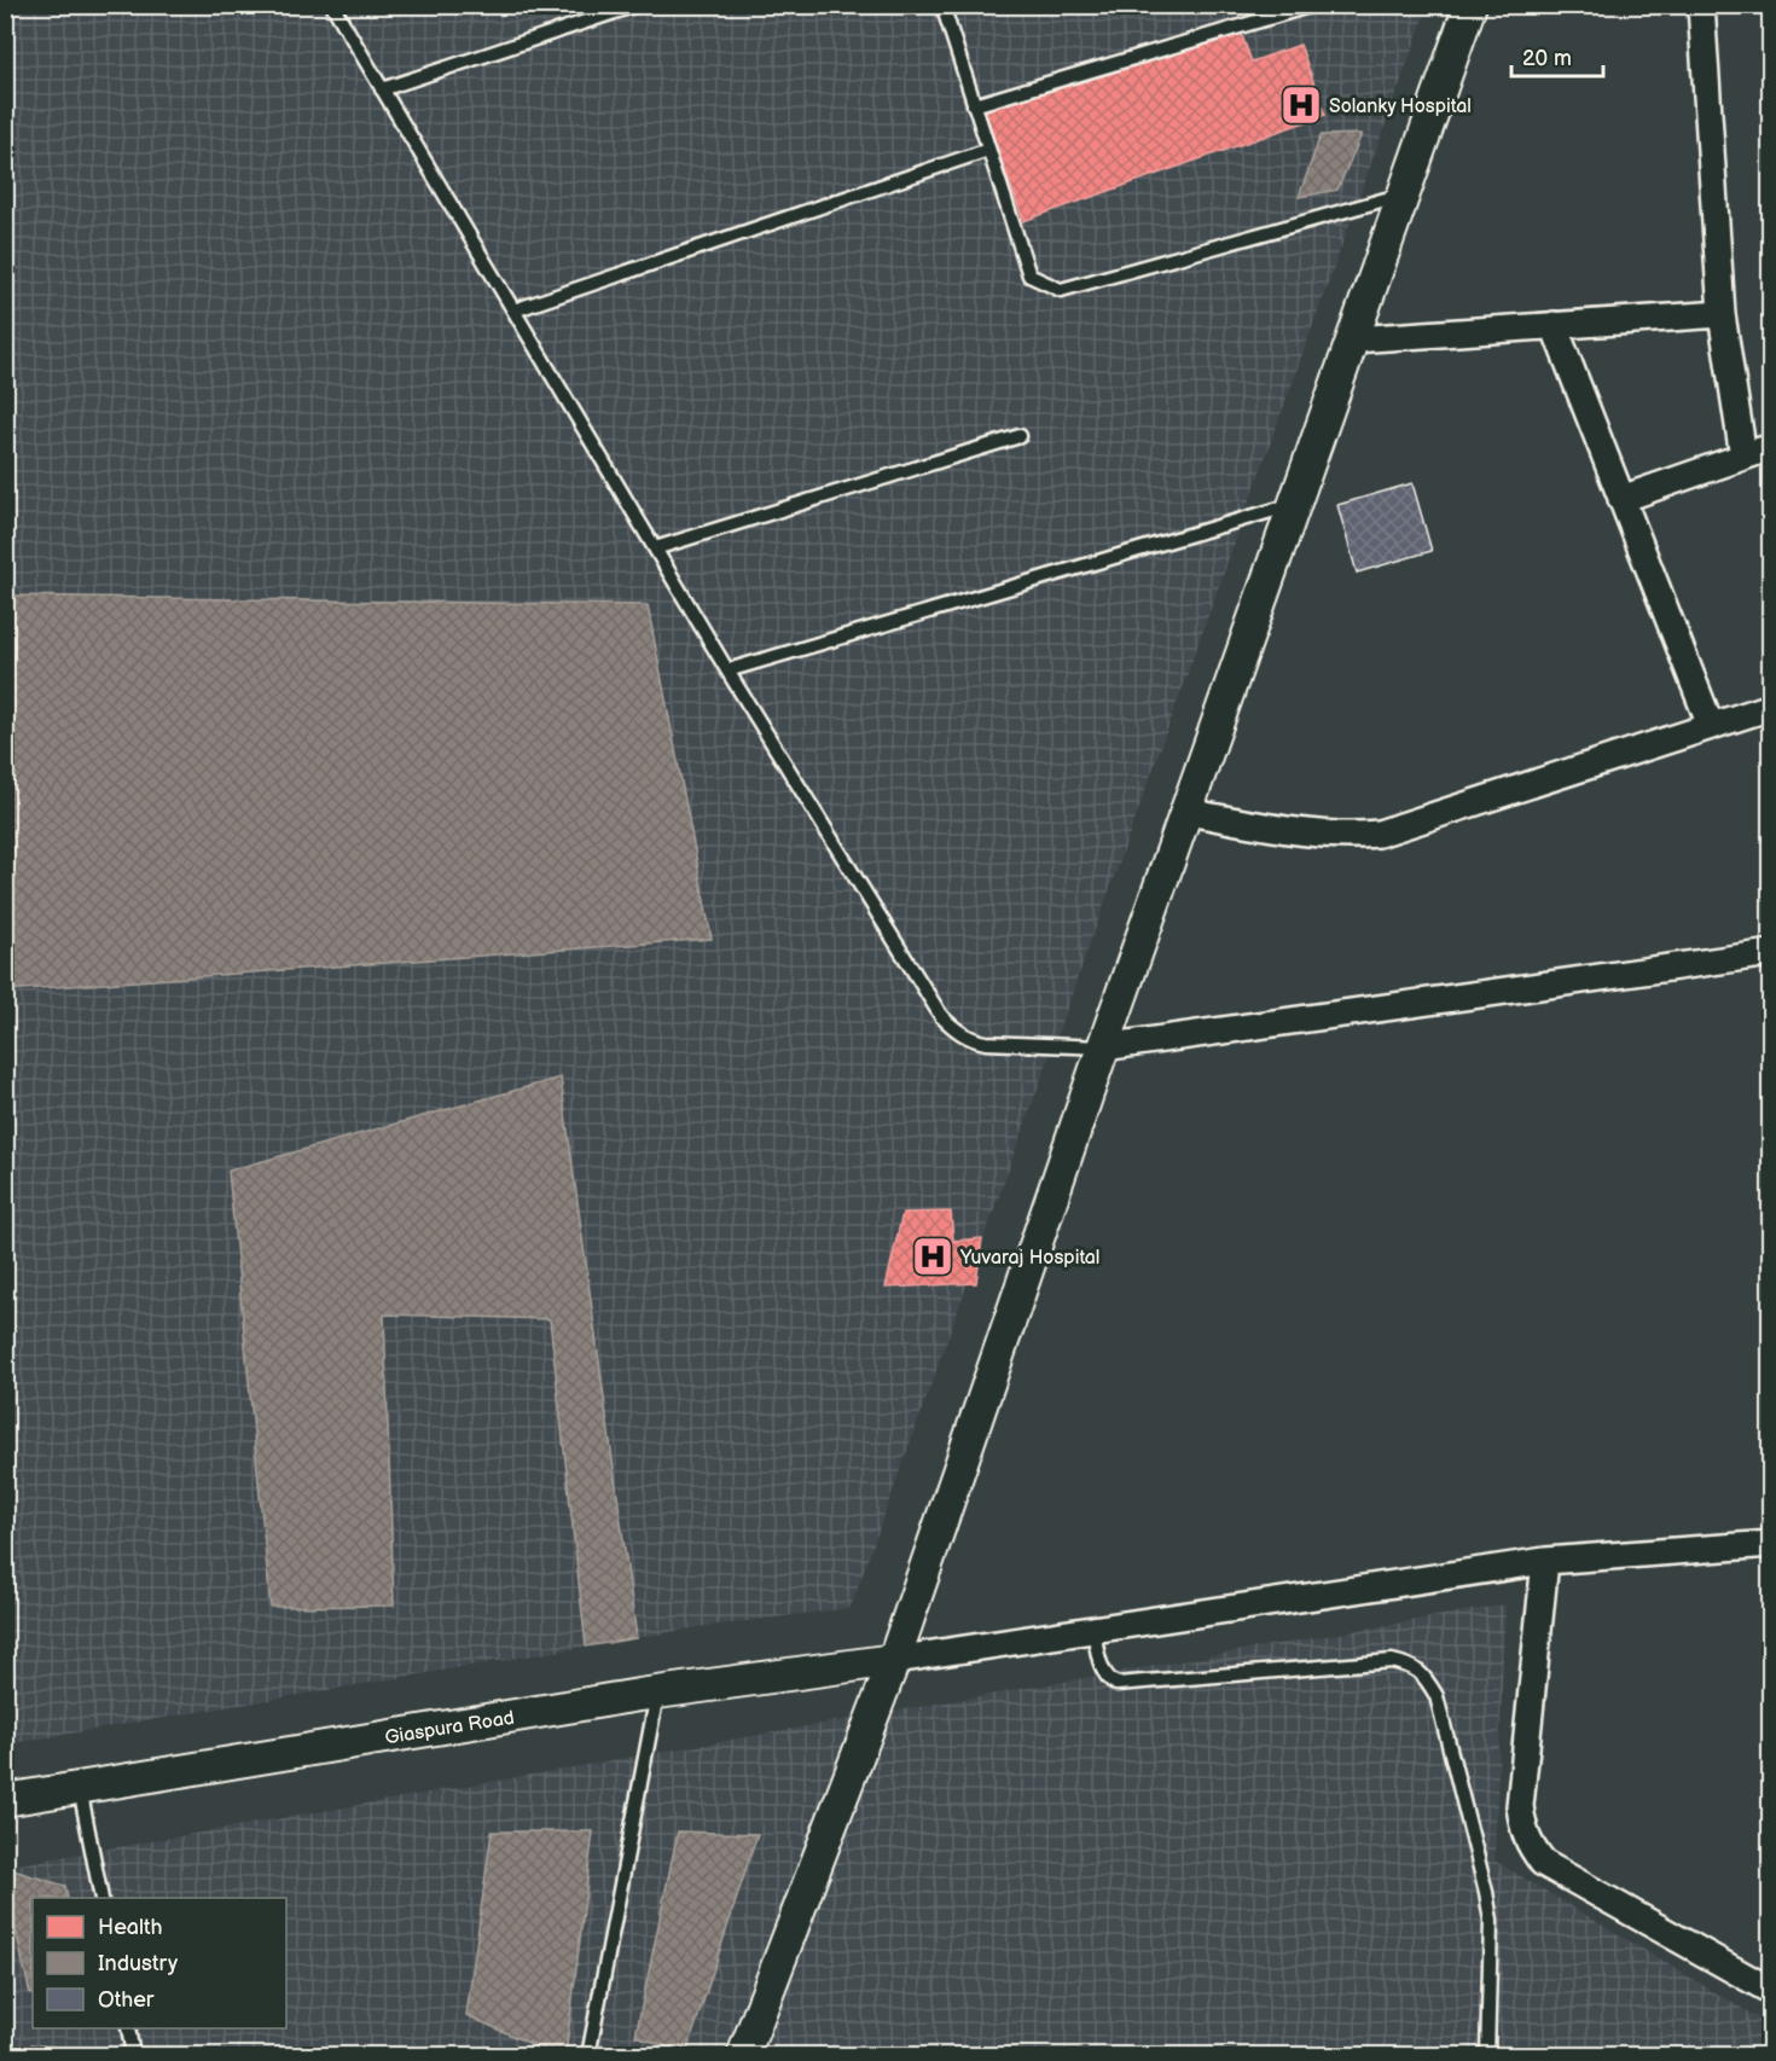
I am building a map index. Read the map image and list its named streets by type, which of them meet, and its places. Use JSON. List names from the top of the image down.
{
  "streets": {
    "street": ["Giaspura Road"]
  },
  "places": {
    "hospital": ["Solanky Hospital", "Yuvaraj Hospital"]
  },
  "legend": ["Health", "Industry", "Other"],
  "scale_bar": "20 m"
}
